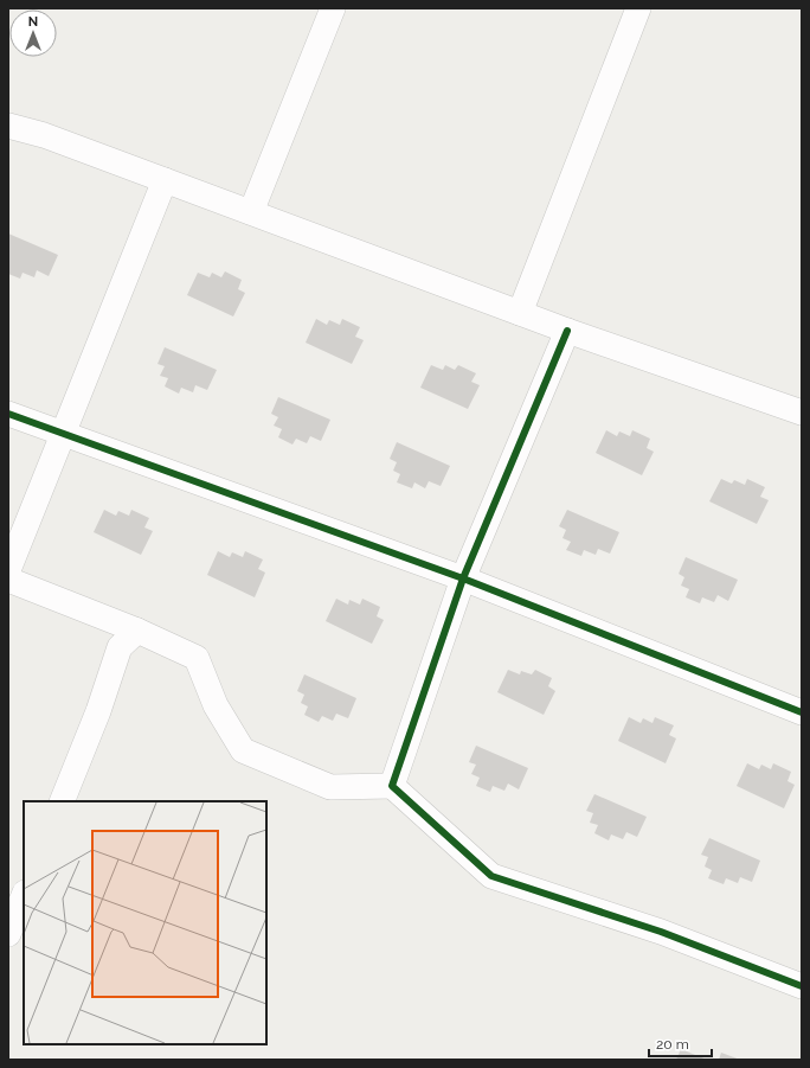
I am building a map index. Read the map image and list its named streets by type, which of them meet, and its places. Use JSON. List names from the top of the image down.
{
  "scale_bar": "20 m",
  "north": "top"
}
